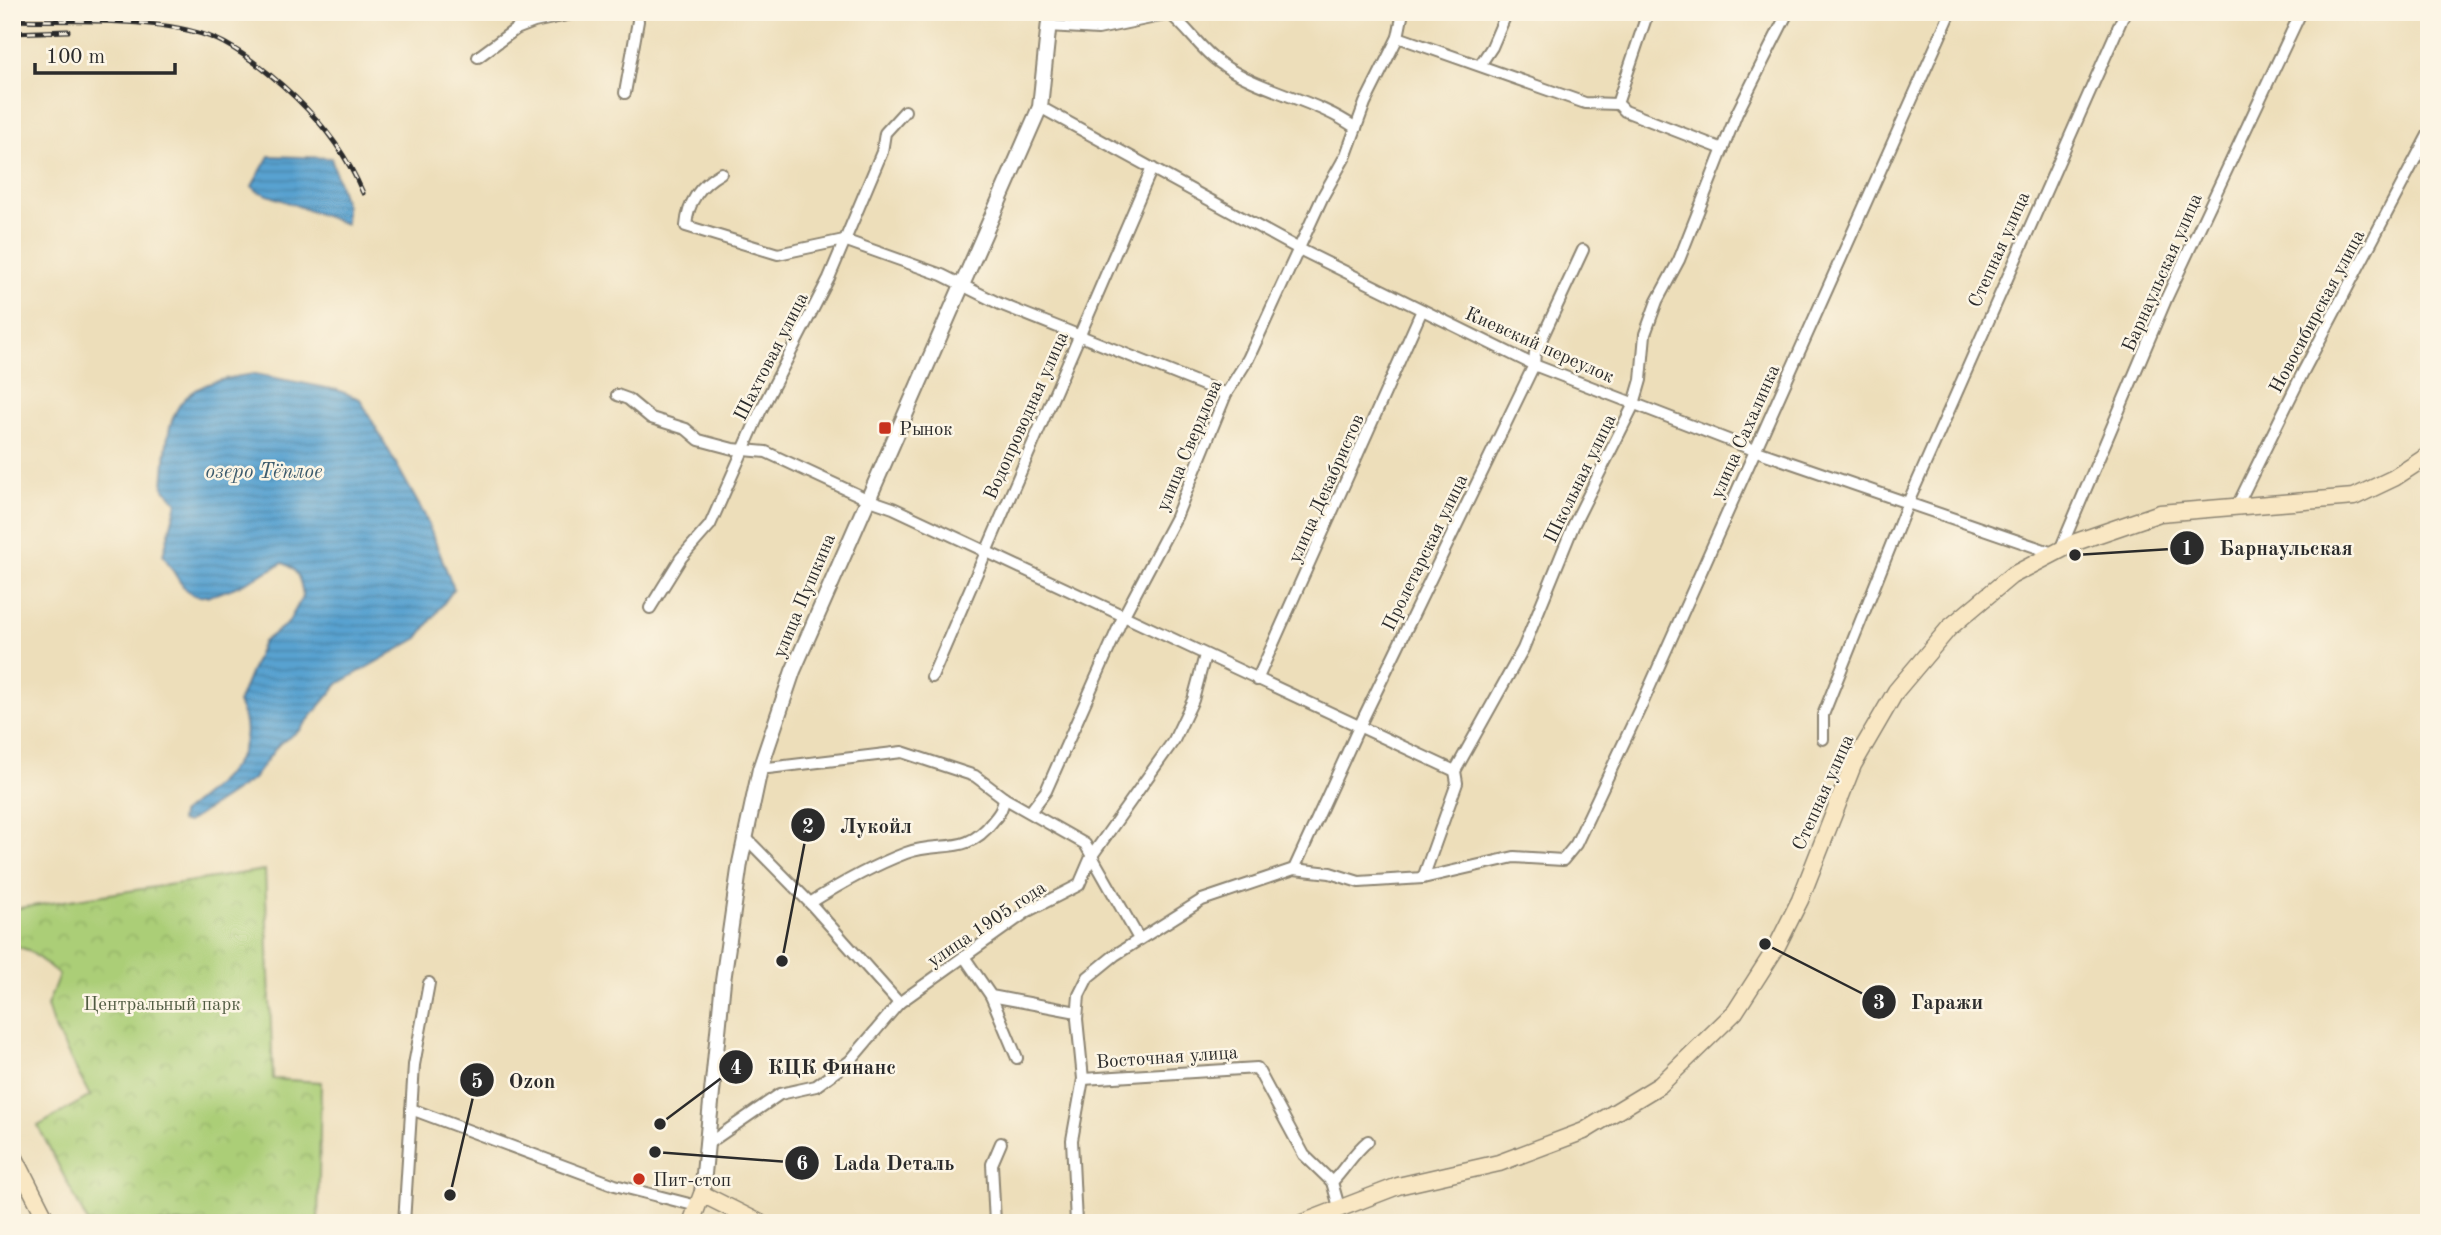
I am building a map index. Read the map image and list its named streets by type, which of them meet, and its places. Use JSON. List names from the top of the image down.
{
  "streets": {
    "main road": ["Степная улица", "улица Пушкина"],
    "street": [
      "Барнаульская улица",
      "Новосибирская улица",
      "Киевский переулок",
      "Шахтовая улица",
      "Водопроводная улица",
      "улица Сахалинка",
      "улица Свердлова",
      "Школьная улица",
      "улица Декабристов",
      "Пролетарская улица",
      "улица 1905 года",
      "Восточная улица"
    ]
  },
  "crossings": [
    ["Степная улица", "Барнаульская улица"],
    ["Степная улица", "Новосибирская улица"],
    ["Степная улица", "Киевский переулок"],
    ["Барнаульская улица", "Киевский переулок"],
    ["Киевский переулок", "Водопроводная улица"],
    ["Киевский переулок", "улица Сахалинка"],
    ["Киевский переулок", "улица Свердлова"],
    ["Киевский переулок", "Школьная улица"],
    ["Киевский переулок", "улица Декабристов"],
    ["Киевский переулок", "Пролетарская улица"],
    ["Киевский переулок", "улица Пушкина"],
    ["улица Сахалинка", "Школьная улица"],
    ["улица Пушкина", "улица 1905 года"]
  ],
  "water": ["озеро Тёплое"],
  "parks": ["Центральный парк"],
  "places": {
    "transit": ["Рынок"],
    "other": [
      "Барнаульская",
      "Гаражи",
      "Лукойл",
      "КЦК Финанс",
      "Lada Dеталь",
      "Пит-стоп",
      "Ozon"
    ]
  },
  "scale_bar": "100 m"
}
